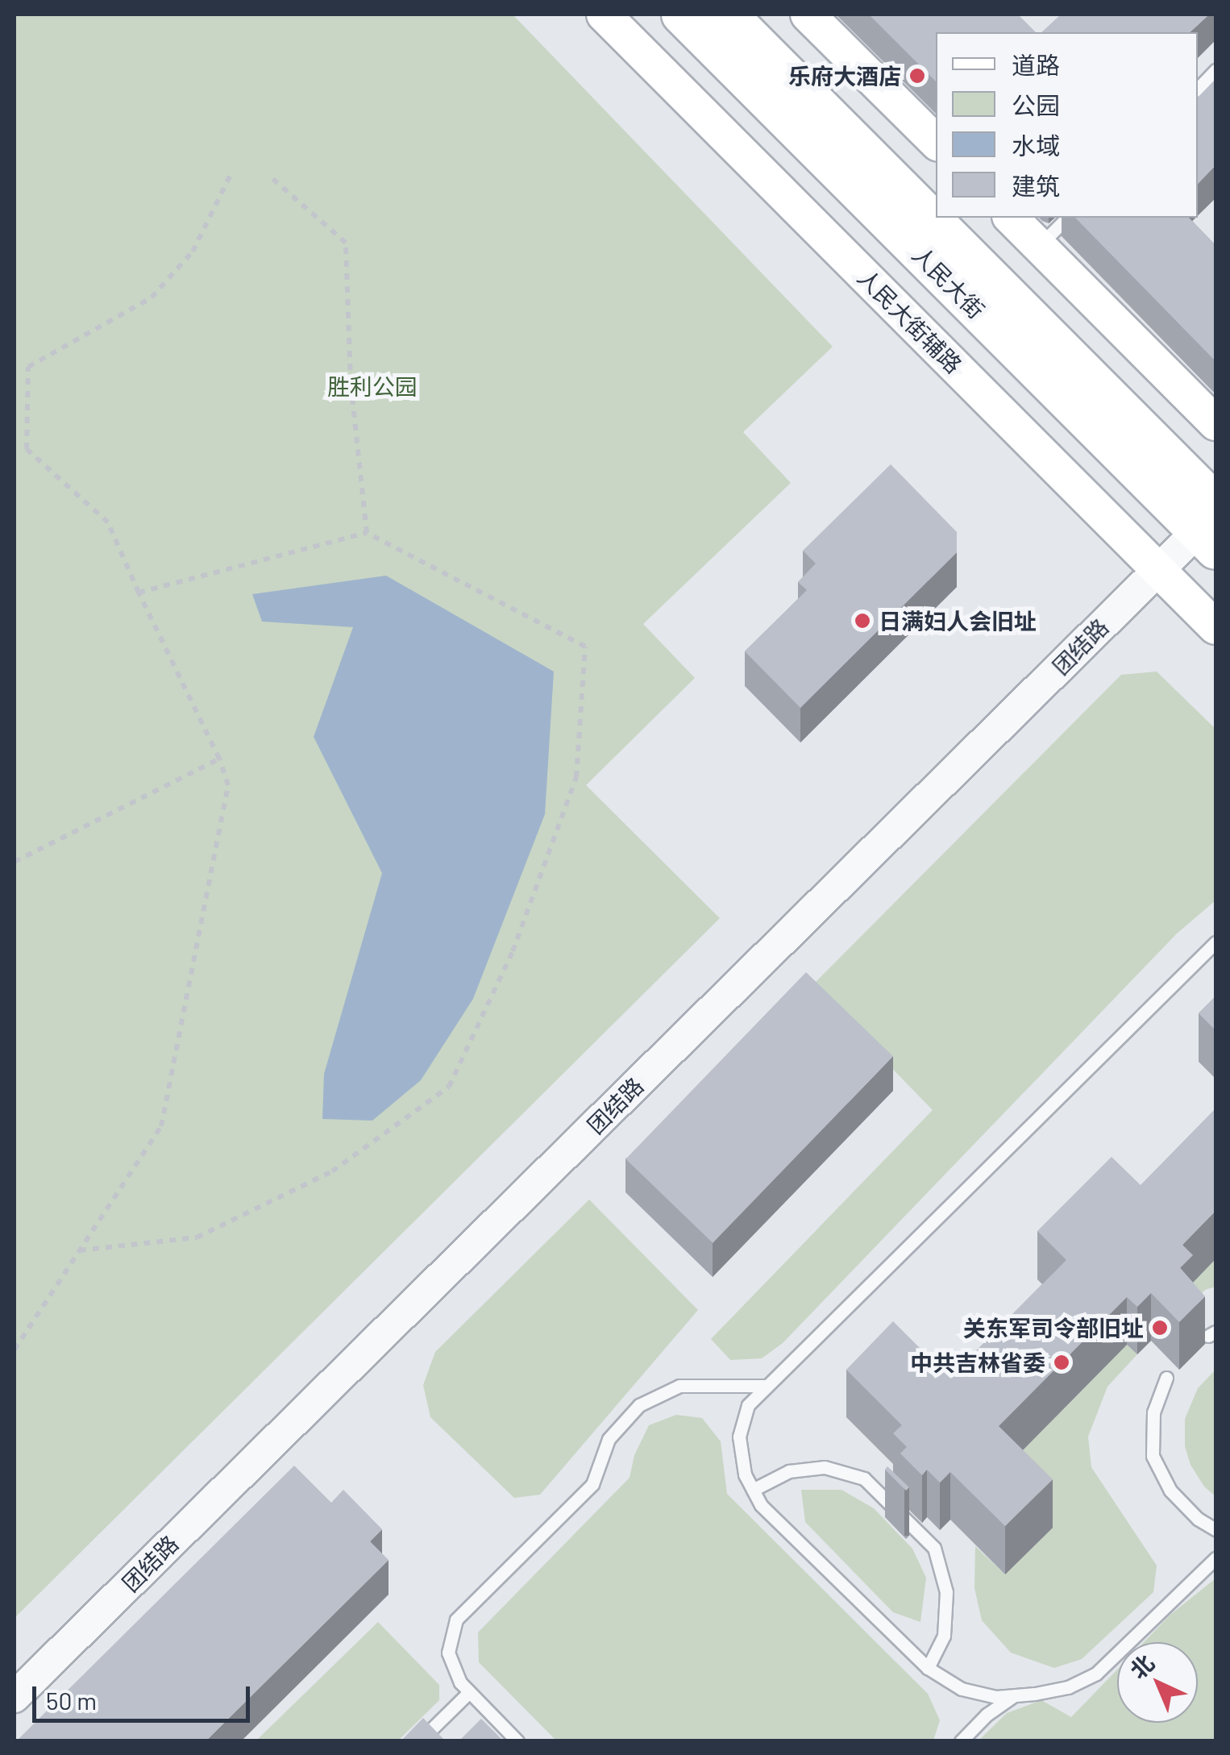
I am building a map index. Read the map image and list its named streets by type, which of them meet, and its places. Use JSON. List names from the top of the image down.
{
  "streets": {
    "main road": ["人民大街", "人民大街辅路"],
    "street": ["团结路"]
  },
  "crossings": [
    ["人民大街", "团结路"],
    ["人民大街辅路", "团结路"]
  ],
  "parks": ["胜利公园"],
  "places": [
    "乐府大酒店",
    "日满妇人会旧址",
    "关东军司令部旧址",
    "中共吉林省委"
  ],
  "legend": [
    "道路",
    "公园",
    "水域",
    "建筑"
  ],
  "scale_bar": "50 m",
  "north": "top left"
}
